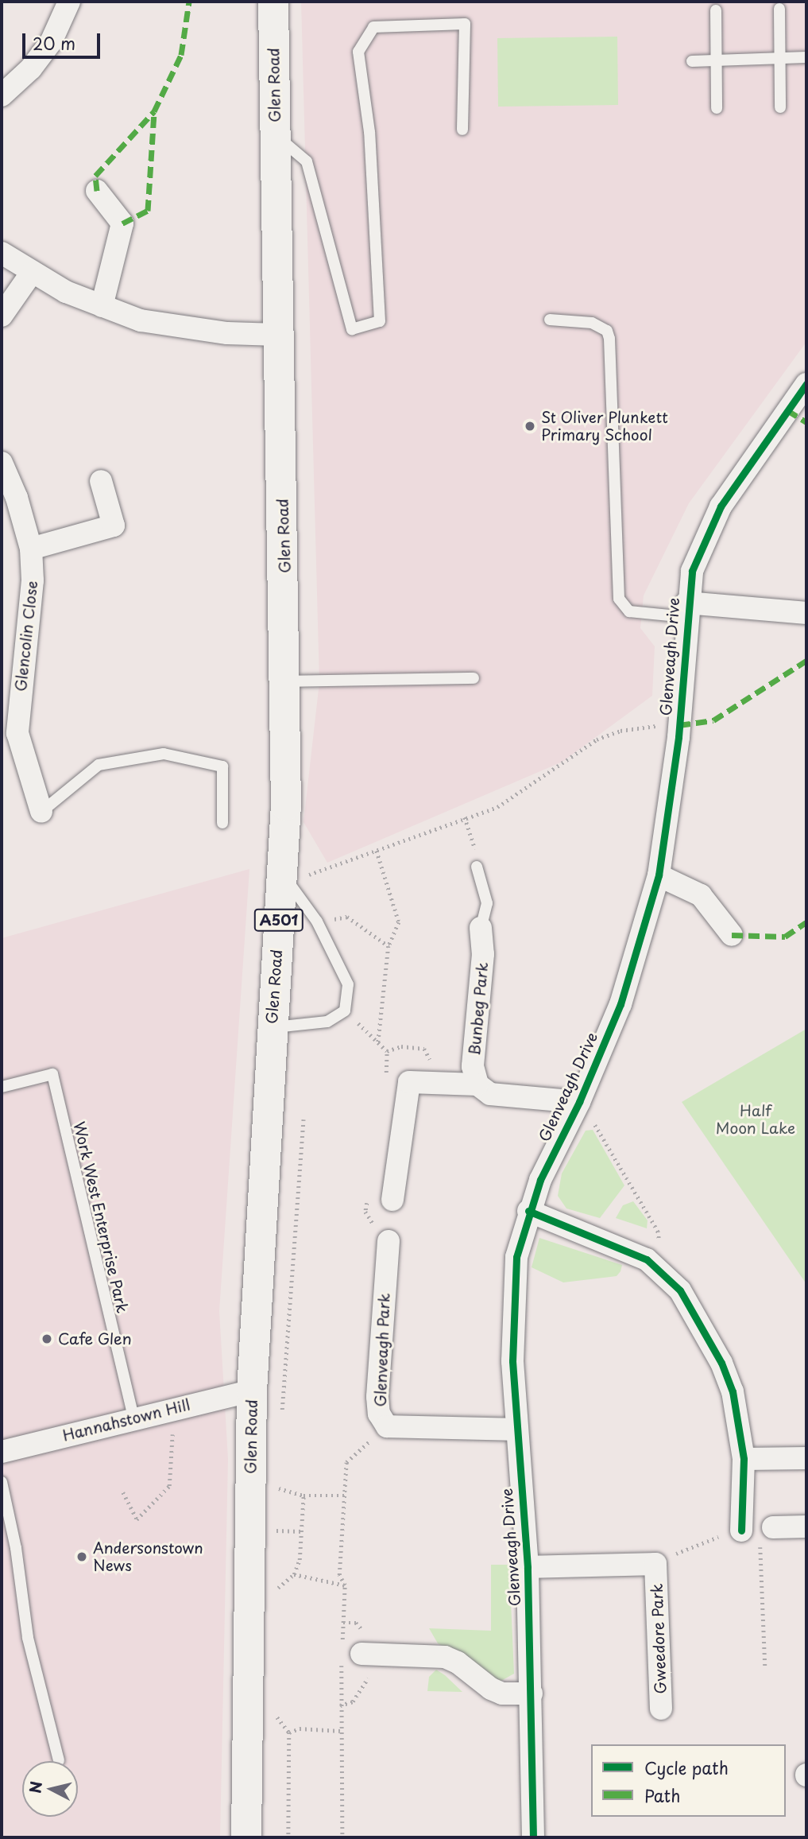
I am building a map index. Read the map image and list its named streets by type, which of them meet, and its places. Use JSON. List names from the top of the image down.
{
  "streets": {
    "main road": ["Glen Road", "A501"],
    "street": [
      "Glencolin Close",
      "Glenveagh Drive",
      "Bunbeg Park",
      "Glenveagh Park",
      "Hannahstown Hill",
      "Gweedore Park"
    ],
    "lane": ["Work West Enterprise Park"]
  },
  "crossings": [
    ["Glen Road", "Hannahstown Hill"],
    ["Glenveagh Drive", "Glenveagh Park"],
    ["Glenveagh Drive", "Gweedore Park"],
    ["Work West Enterprise Park", "Hannahstown Hill"]
  ],
  "parks": ["Half Moon Lake"],
  "places": ["St Oliver Plunkett Primary School", "Cafe Glen", "Andersonstown News"],
  "legend": ["Cycle path", "Path"],
  "scale_bar": "20 m",
  "north": "left"
}
